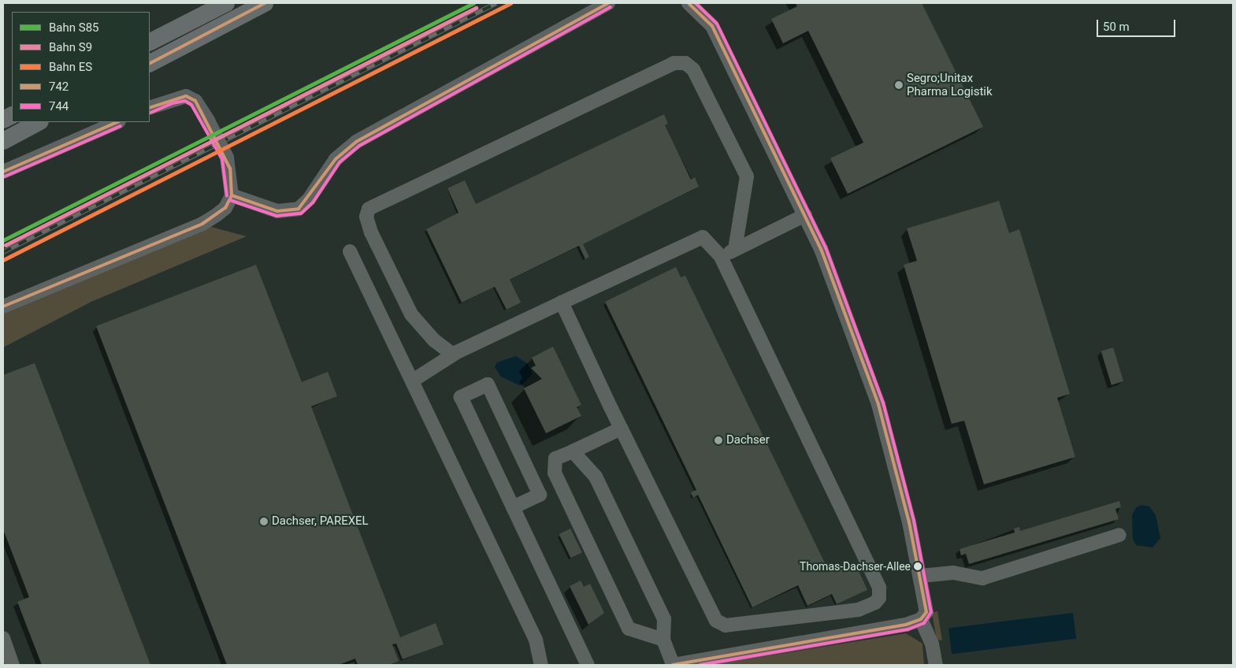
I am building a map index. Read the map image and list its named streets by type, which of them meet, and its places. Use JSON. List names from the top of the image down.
{
  "places": [
    "Segro;Unitax Pharma Logistik",
    "Dachser",
    "Dachser, PAREXEL",
    "Thomas-Dachser-Allee"
  ],
  "lines": [
    "rail line S85",
    "rail line ES",
    "transit line 742",
    "transit line 744",
    "rail line S9"
  ],
  "legend": [
    "Bahn S85",
    "Bahn S9",
    "Bahn ES",
    "742",
    "744"
  ],
  "scale_bar": "50 m"
}
